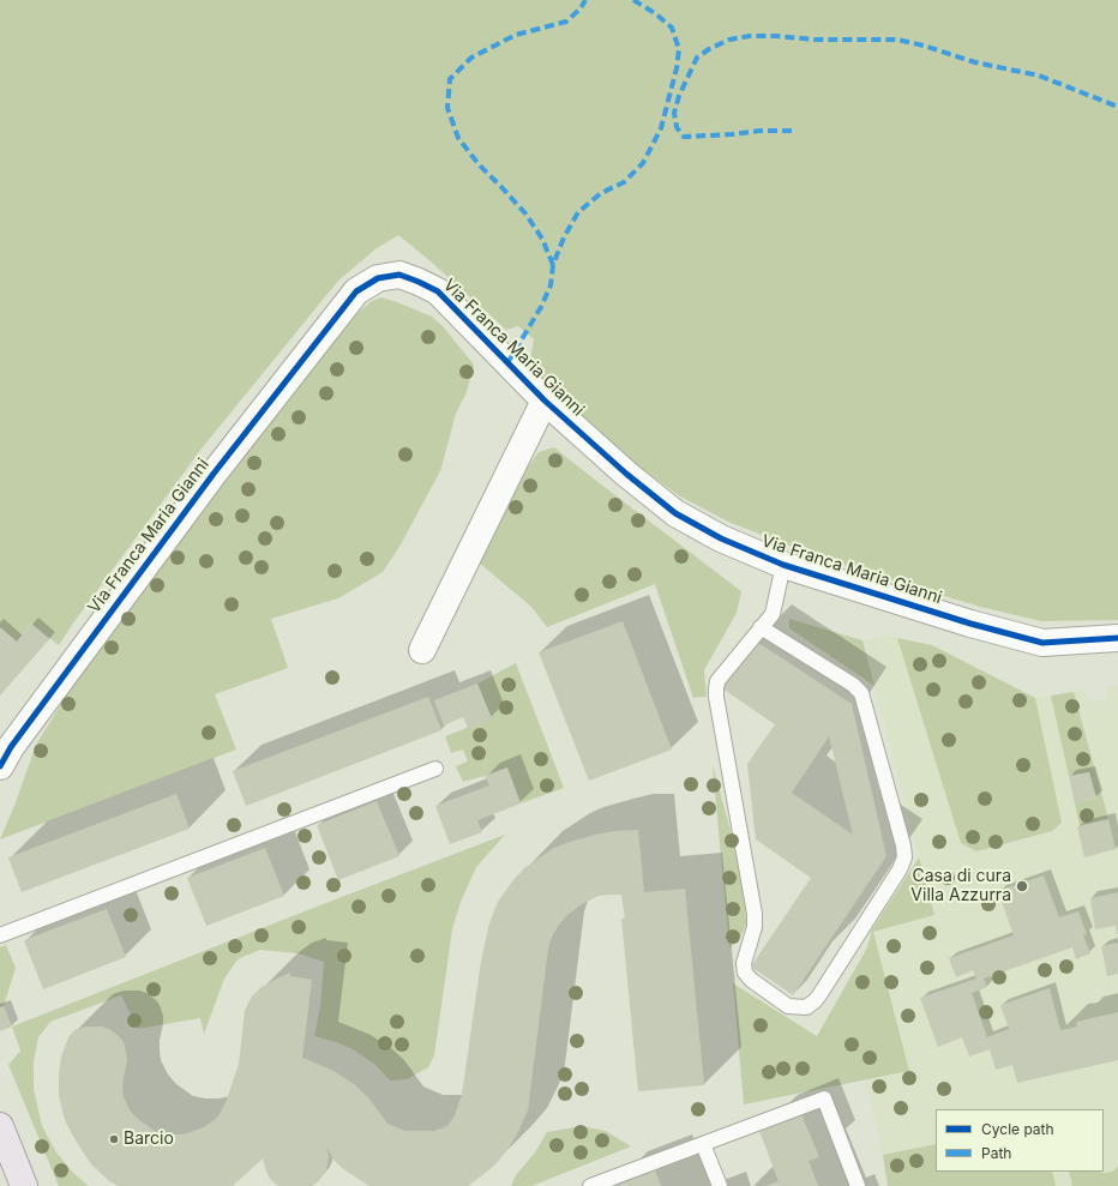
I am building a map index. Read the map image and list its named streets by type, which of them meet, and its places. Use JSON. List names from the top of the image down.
{
  "streets": {
    "street": ["Via Franca Maria Gianni"]
  },
  "places": ["Casa di cura Villa Azzurra", "Barcio"],
  "legend": ["Cycle path", "Path"]
}
